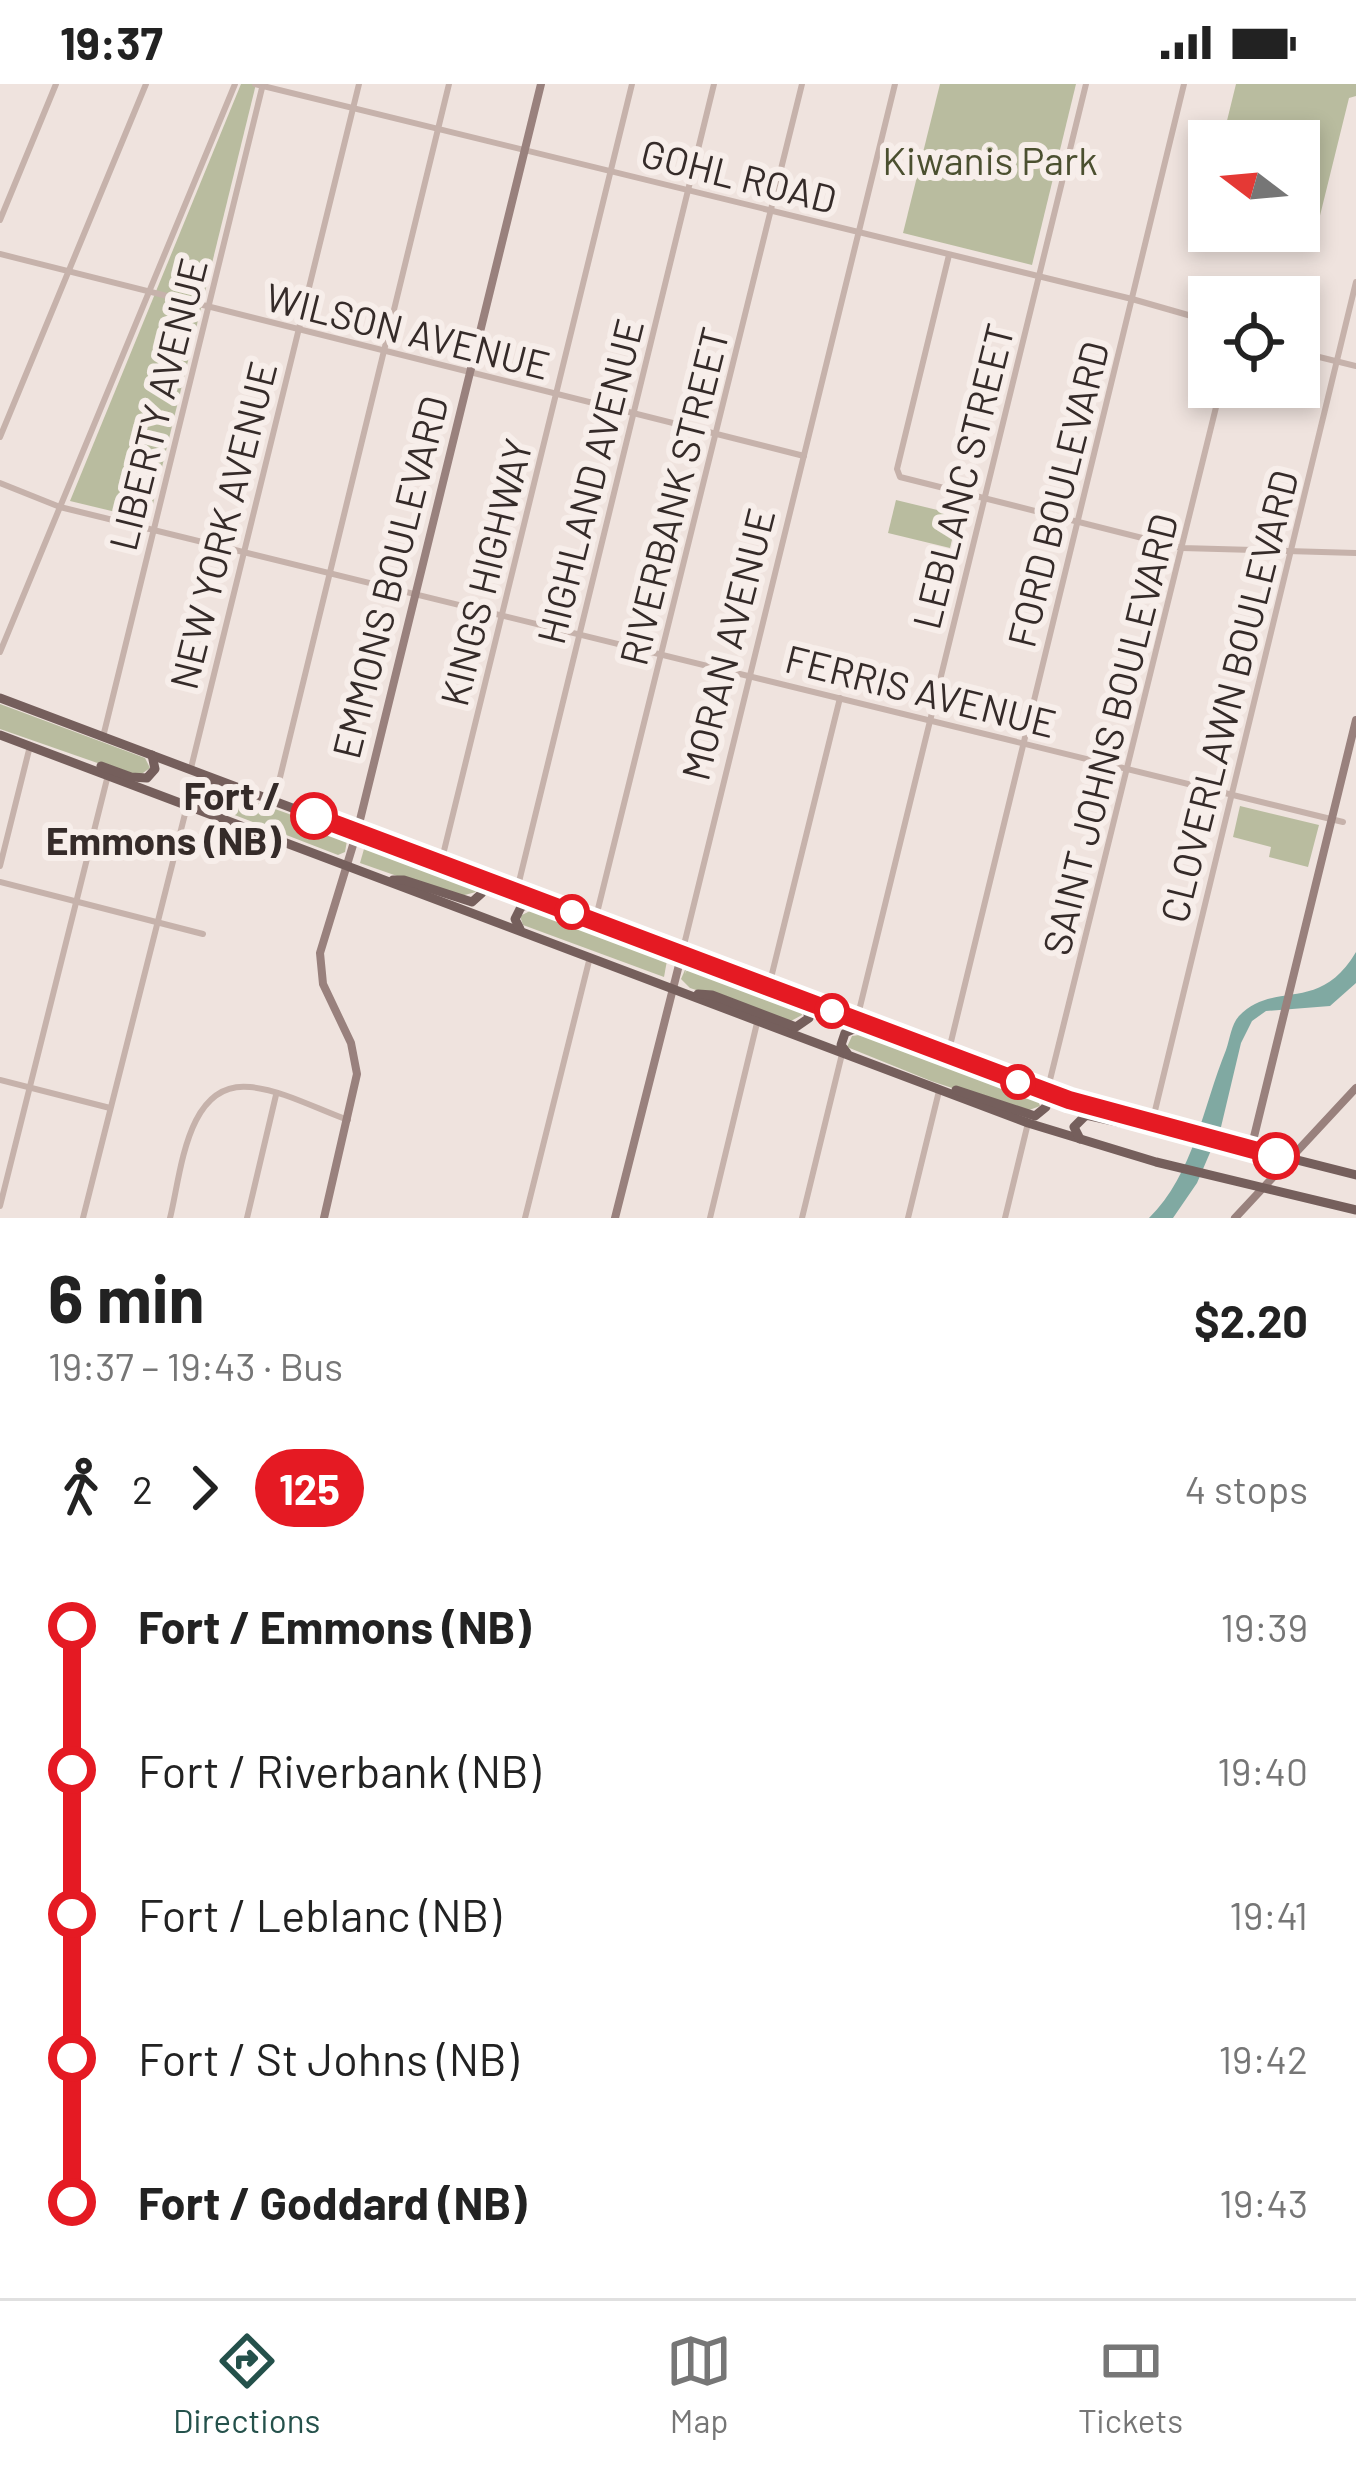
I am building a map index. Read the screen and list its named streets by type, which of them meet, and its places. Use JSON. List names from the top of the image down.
{
  "streets": {
    "street": [
      "GOHL ROAD",
      "WILSON AVENUE",
      "LIBERTY AVENUE",
      "LEBLANC STREET",
      "HIGHLAND AVENUE",
      "FORD BOULEVARD",
      "RIVERBANK STREET",
      "NEW YORK AVENUE",
      "KINGS HIGHWAY",
      "EMMONS BOULEVARD",
      "MORAN AVENUE",
      "FERRIS AVENUE",
      "CLOVERLAWN BOULEVARD",
      "SAINT JOHNS BOULEVARD"
    ]
  },
  "crossings": [
    ["GOHL ROAD", "LIBERTY AVENUE"],
    ["GOHL ROAD", "LEBLANC STREET"],
    ["GOHL ROAD", "HIGHLAND AVENUE"],
    ["GOHL ROAD", "FORD BOULEVARD"],
    ["GOHL ROAD", "RIVERBANK STREET"],
    ["GOHL ROAD", "NEW YORK AVENUE"],
    ["GOHL ROAD", "KINGS HIGHWAY"],
    ["GOHL ROAD", "EMMONS BOULEVARD"],
    ["GOHL ROAD", "MORAN AVENUE"],
    ["WILSON AVENUE", "LIBERTY AVENUE"],
    ["WILSON AVENUE", "HIGHLAND AVENUE"],
    ["WILSON AVENUE", "RIVERBANK STREET"],
    ["WILSON AVENUE", "NEW YORK AVENUE"],
    ["WILSON AVENUE", "KINGS HIGHWAY"],
    ["WILSON AVENUE", "EMMONS BOULEVARD"],
    ["WILSON AVENUE", "MORAN AVENUE"],
    ["LIBERTY AVENUE", "FERRIS AVENUE"],
    ["LEBLANC STREET", "FERRIS AVENUE"],
    ["HIGHLAND AVENUE", "FERRIS AVENUE"],
    ["FORD BOULEVARD", "FERRIS AVENUE"],
    ["RIVERBANK STREET", "FERRIS AVENUE"],
    ["NEW YORK AVENUE", "FERRIS AVENUE"],
    ["KINGS HIGHWAY", "FERRIS AVENUE"],
    ["EMMONS BOULEVARD", "FERRIS AVENUE"],
    ["MORAN AVENUE", "FERRIS AVENUE"],
    ["FERRIS AVENUE", "CLOVERLAWN BOULEVARD"],
    ["FERRIS AVENUE", "SAINT JOHNS BOULEVARD"]
  ],
  "parks": ["Kiwanis Park"],
  "places": ["Fort / Emmons (NB)"],
  "lines": ["bus line 125"],
  "north": "left",
  "page": {
    "status": "19:37",
    "heading": ["6 min", "19:37 – 19:43 · Bus", "$2.20"],
    "legs": ["2", "125", "4 stops"],
    "list": [
      {
        "name": "Fort / Emmons (NB)",
        "value": "19:39"
      },
      {
        "name": "Fort / Riverbank (NB)",
        "value": "19:40"
      },
      {
        "name": "Fort / Leblanc (NB)",
        "value": "19:41"
      },
      {
        "name": "Fort / St Johns (NB)",
        "value": "19:42"
      },
      {
        "name": "Fort / Goddard (NB)",
        "value": "19:43"
      }
    ],
    "tabs": ["Directions", "Map", "Tickets"]
  }
}
